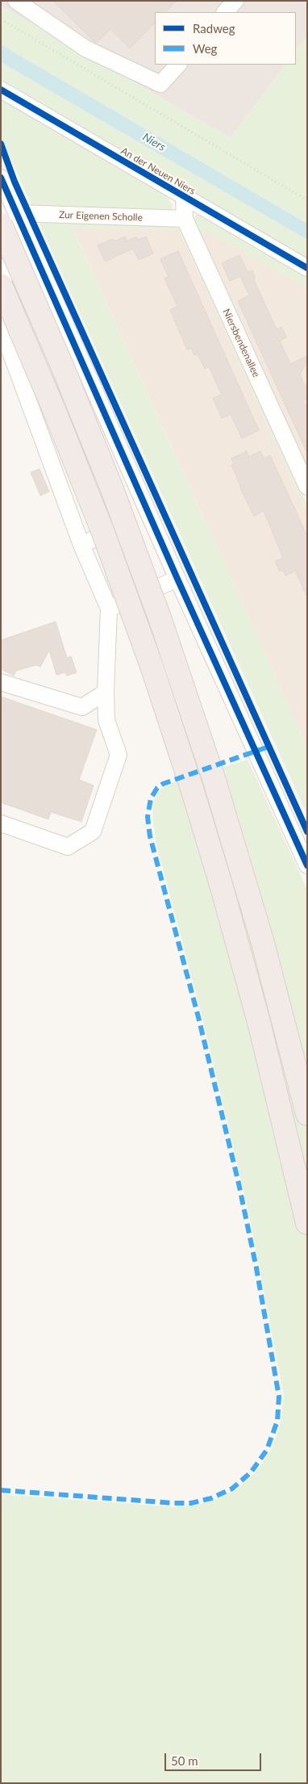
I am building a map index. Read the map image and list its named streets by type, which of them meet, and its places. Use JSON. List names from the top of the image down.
{
  "streets": {
    "street": ["An der Neuen Niers", "Zur Eigenen Scholle", "Niersbendenallee"]
  },
  "crossings": [
    ["An der Neuen Niers", "Niersbendenallee"],
    ["Zur Eigenen Scholle", "Niersbendenallee"]
  ],
  "water": ["Niers"],
  "legend": ["Radweg", "Weg"],
  "scale_bar": "50 m"
}
